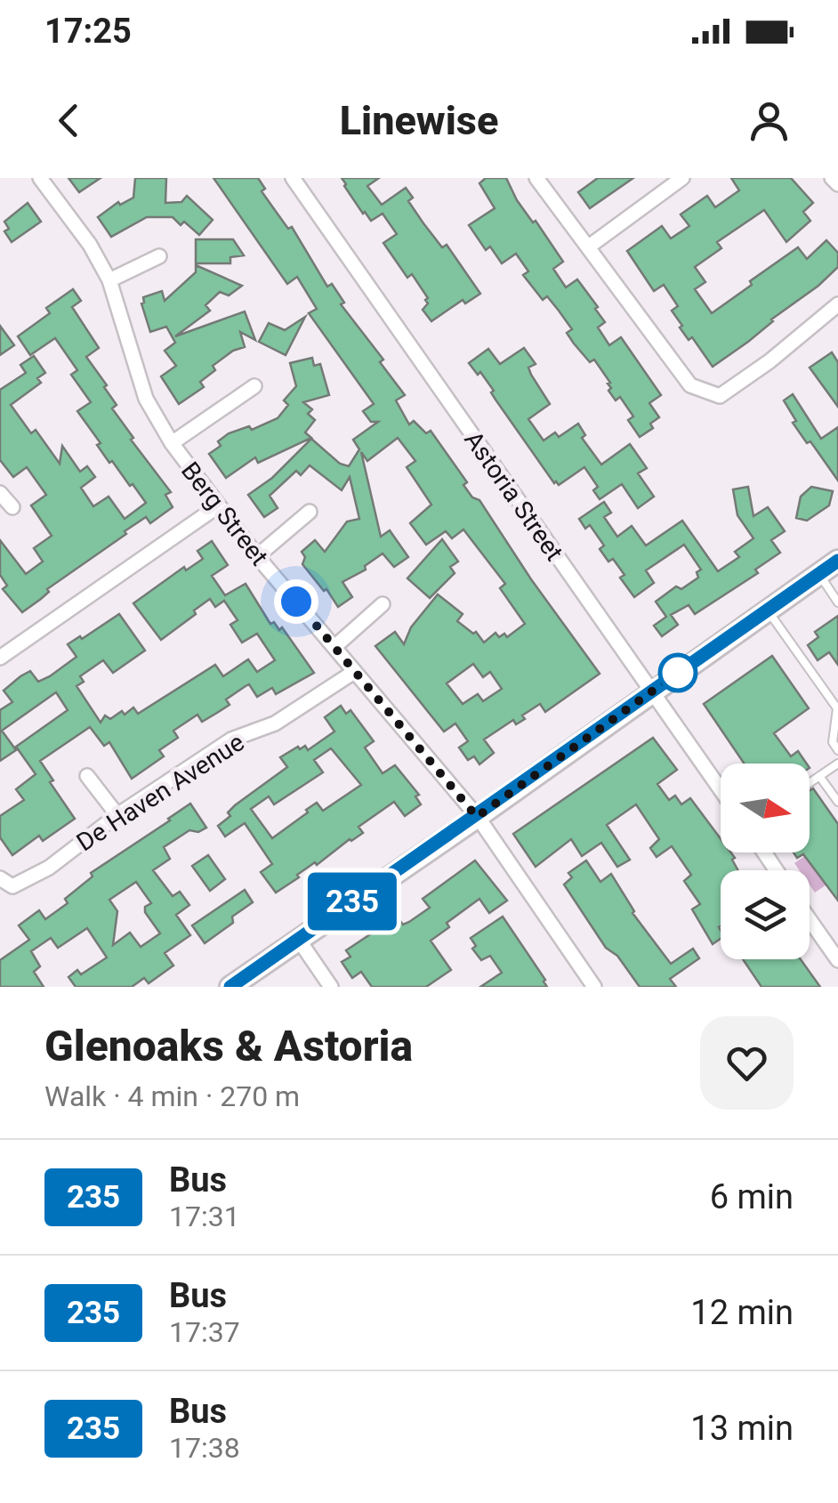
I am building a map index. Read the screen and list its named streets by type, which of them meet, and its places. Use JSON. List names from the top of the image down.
{
  "streets": {
    "street": ["Astoria Street", "Berg Street", "De Haven Avenue"]
  },
  "crossings": [
    ["Berg Street", "De Haven Avenue"]
  ],
  "lines": ["bus line 235"],
  "north": "right",
  "page": {
    "status": "17:25",
    "header": "Linewise",
    "on_map": "235",
    "heading": ["Glenoaks & Astoria", "Walk · 4 min · 270 m"],
    "list": [
      {
        "mark": "235",
        "name": "Bus",
        "note": "17:31",
        "value": "6 min"
      },
      {
        "mark": "235",
        "name": "Bus",
        "note": "17:37",
        "value": "12 min"
      },
      {
        "mark": "235",
        "name": "Bus",
        "note": "17:38",
        "value": "13 min"
      }
    ]
  }
}
